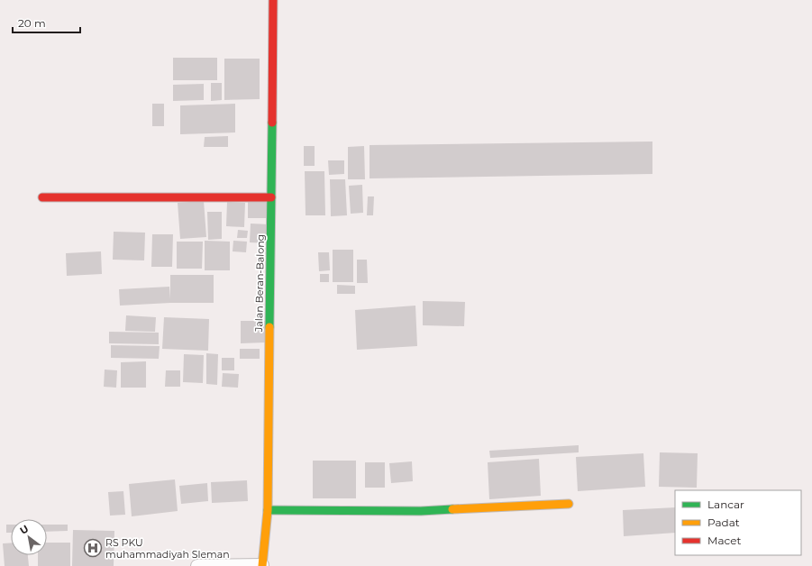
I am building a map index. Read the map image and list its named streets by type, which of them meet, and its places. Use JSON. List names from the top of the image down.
{
  "streets": {
    "main road": ["Jalan Beran-Balong"]
  },
  "places": {
    "hospital": ["RS PKU muhammadiyah Sleman"]
  },
  "legend": ["Lancar", "Padat", "Macet"],
  "scale_bar": "20 m",
  "north": "top left"
}
